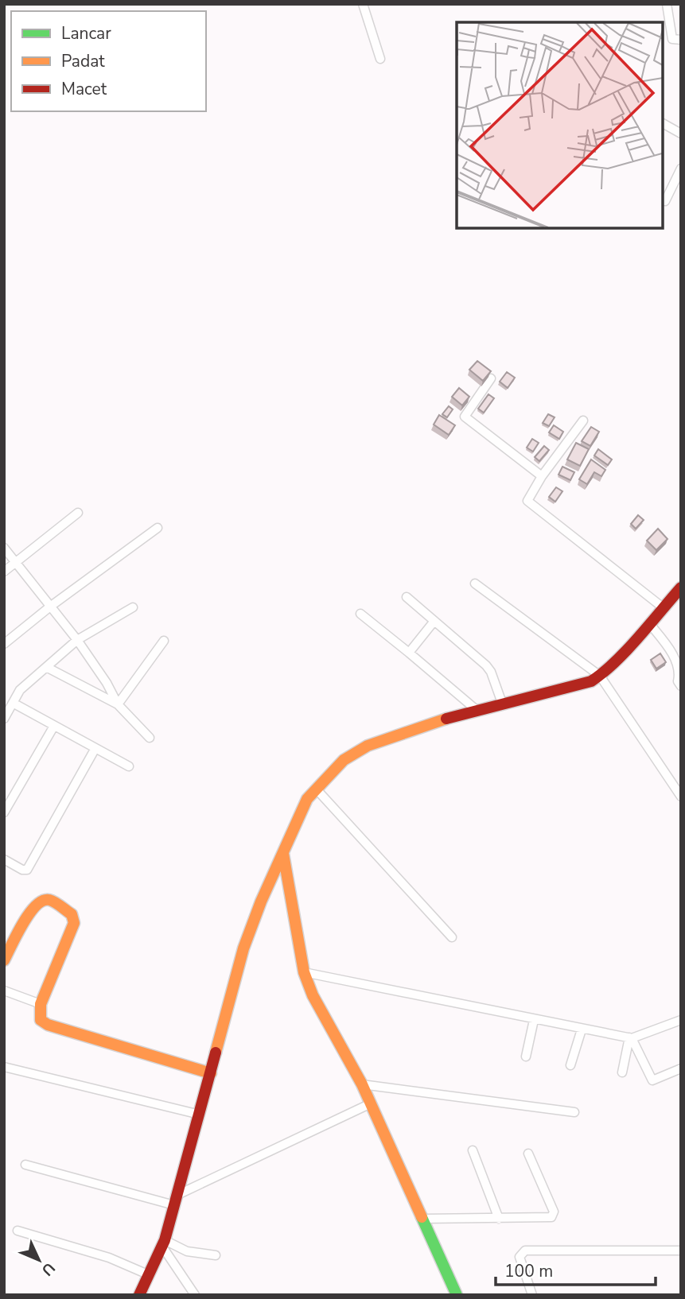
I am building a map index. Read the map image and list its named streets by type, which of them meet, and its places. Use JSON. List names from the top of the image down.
{
  "legend": ["Lancar", "Padat", "Macet"],
  "scale_bar": "100 m",
  "north": "bottom right"
}
